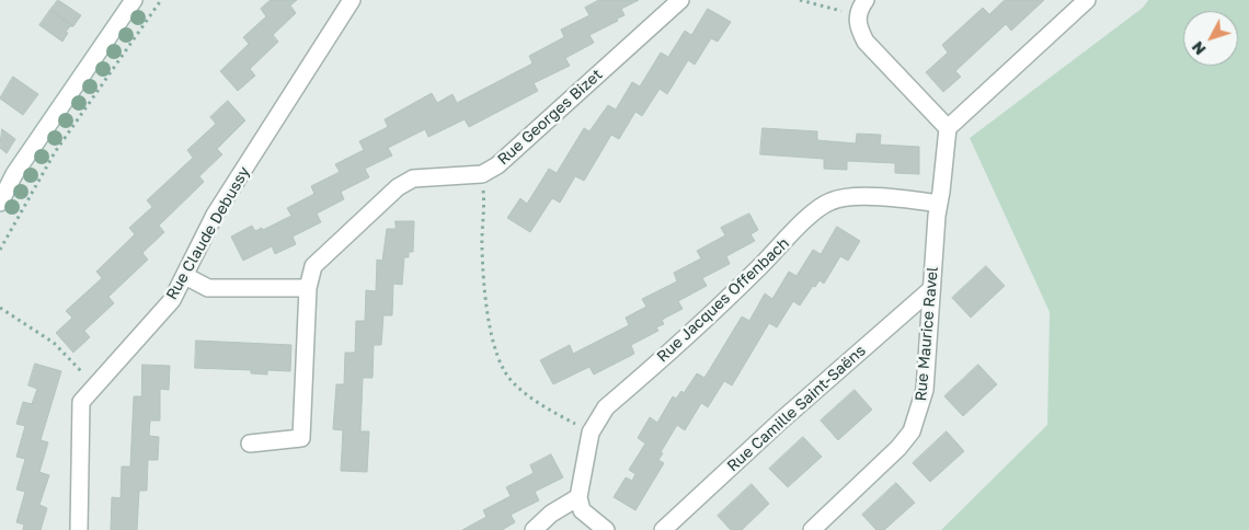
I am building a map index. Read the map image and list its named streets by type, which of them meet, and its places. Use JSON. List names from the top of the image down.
{
  "streets": {
    "street": [
      "Rue Georges Bizet",
      "Rue Claude Debussy",
      "Rue Jacques Offenbach",
      "Rue Maurice Ravel",
      "Rue Camille Saint-Saëns"
    ]
  },
  "crossings": [
    ["Rue Jacques Offenbach", "Rue Maurice Ravel"],
    ["Rue Maurice Ravel", "Rue Camille Saint-Saëns"]
  ],
  "north": "bottom left"
}
